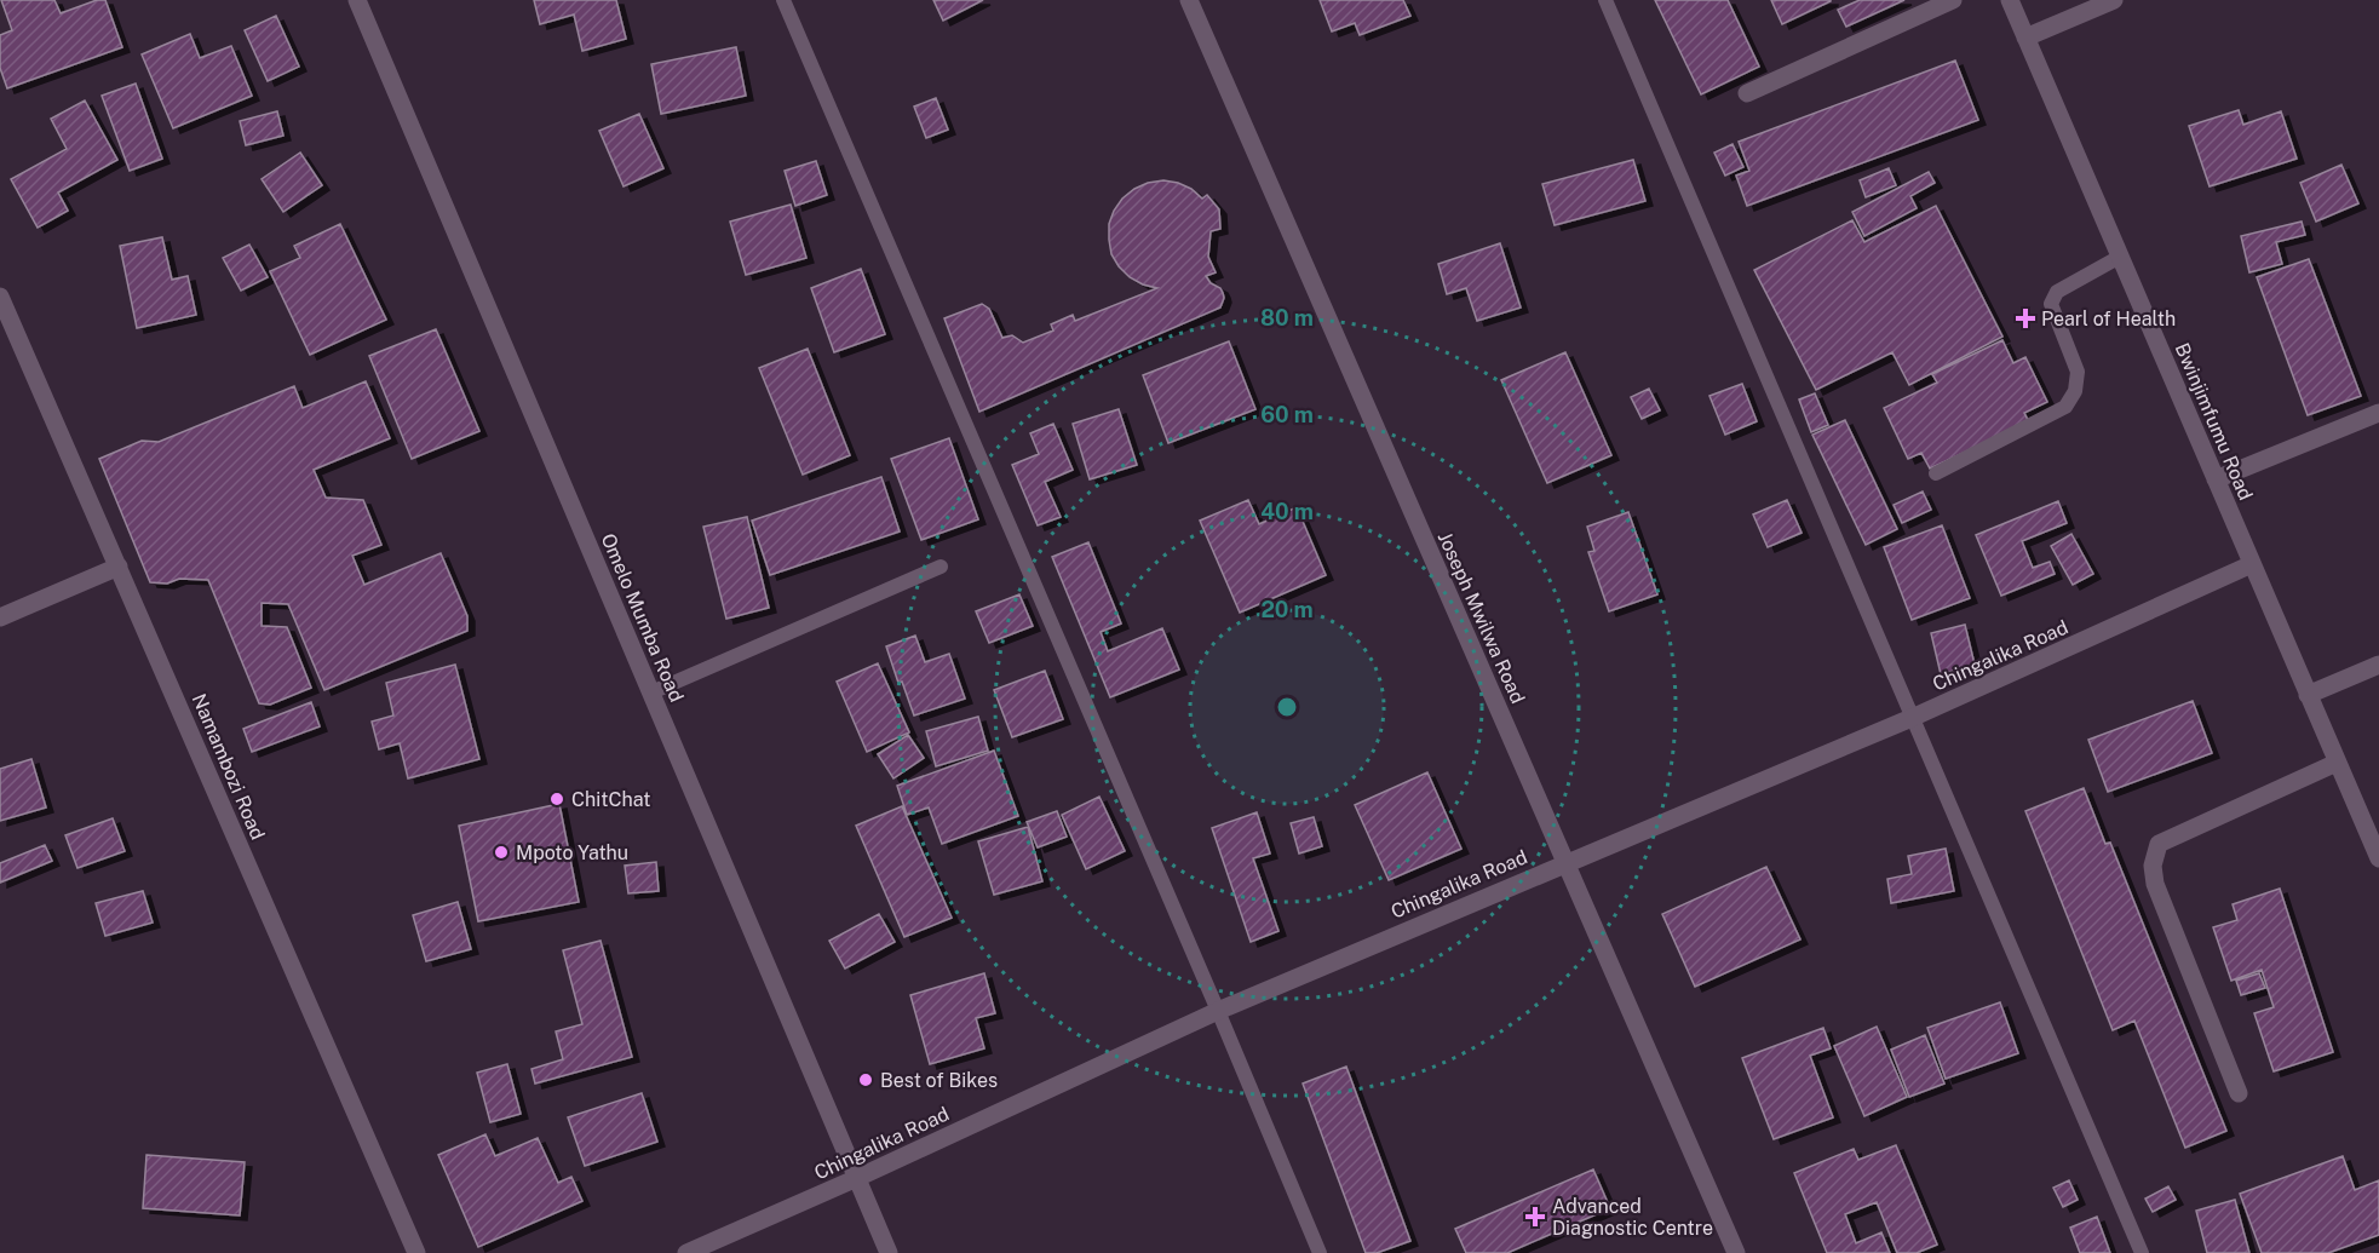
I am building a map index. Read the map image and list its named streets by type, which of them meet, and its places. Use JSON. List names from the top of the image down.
{
  "streets": {
    "street": [
      "Bwinjimfumu Road",
      "Omelo Mumba Road",
      "Joseph Mwilwa Road",
      "Chingalika Road",
      "Namambozi Road"
    ]
  },
  "crossings": [
    ["Bwinjimfumu Road", "Chingalika Road"],
    ["Omelo Mumba Road", "Chingalika Road"],
    ["Joseph Mwilwa Road", "Chingalika Road"]
  ],
  "places": {
    "health": ["Pearl of Health", "Advanced Diagnostic Centre"],
    "other": ["ChitChat", "Mpoto Yathu", "Best of Bikes"]
  },
  "rings": [
    "80 m",
    "60 m",
    "40 m",
    "20 m"
  ]
}
